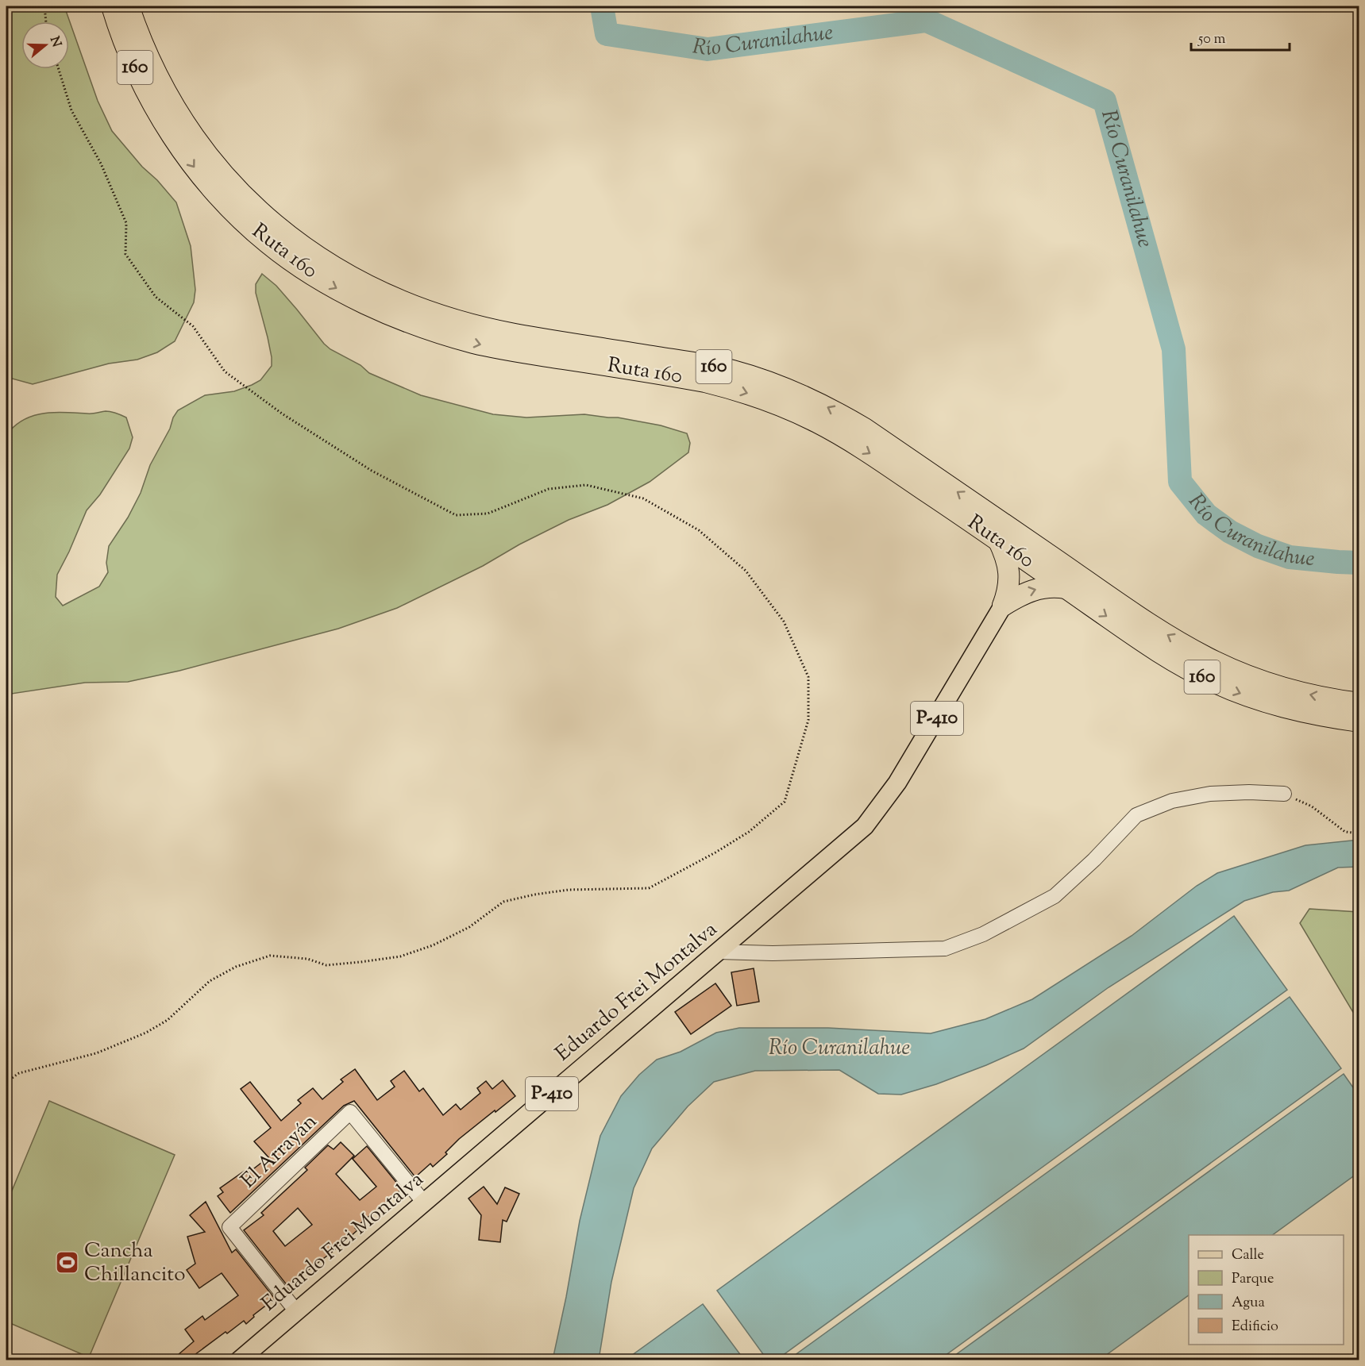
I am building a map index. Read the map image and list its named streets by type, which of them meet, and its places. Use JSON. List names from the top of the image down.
{
  "streets": {
    "highway": ["160", "Ruta 160"],
    "main road": ["P-410", "Eduardo Frei Montalva"],
    "street": ["El Arrayán"]
  },
  "crossings": [
    ["Eduardo Frei Montalva", "El Arrayán"]
  ],
  "water": ["Río Curanilahue"],
  "places": {
    "sports": ["Cancha Chillancito"]
  },
  "legend": [
    "Calle",
    "Parque",
    "Agua",
    "Edificio"
  ],
  "scale_bar": "50 m",
  "north": "right"
}
